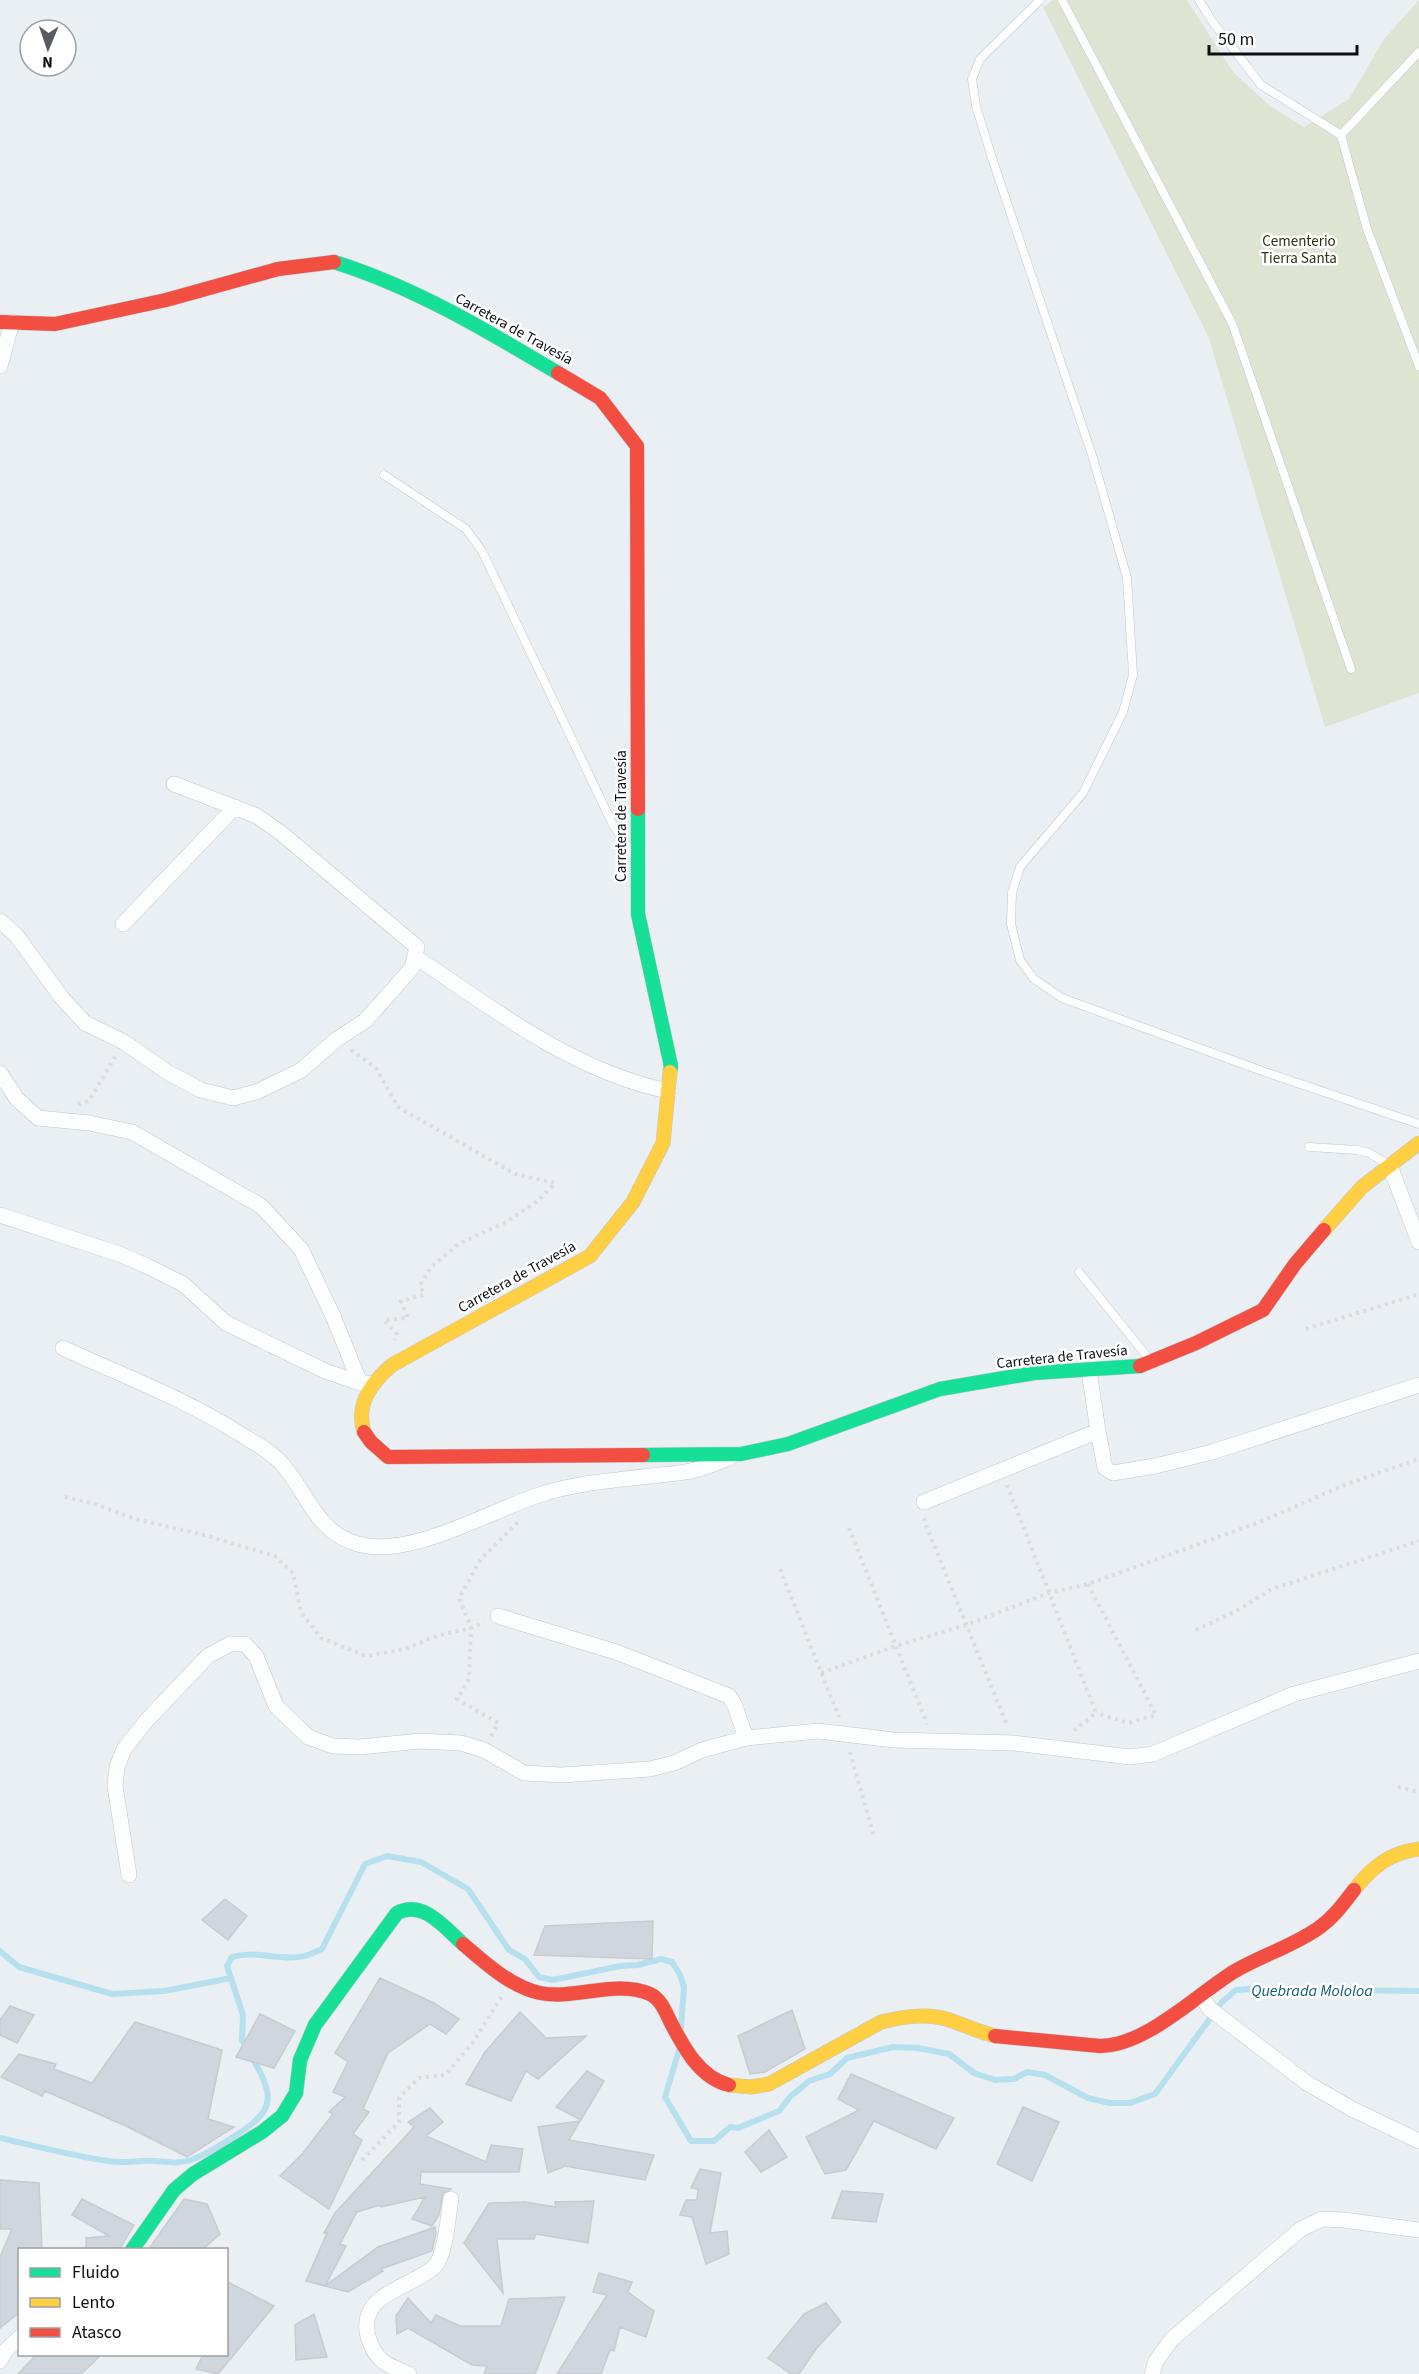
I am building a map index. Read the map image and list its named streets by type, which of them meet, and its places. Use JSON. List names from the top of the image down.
{
  "streets": {
    "street": ["Carretera de Travesía"]
  },
  "water": ["Quebrada Mololoa"],
  "parks": ["Cementerio Tierra Santa"],
  "legend": ["Fluido", "Lento", "Atasco"],
  "scale_bar": "50 m",
  "north": "bottom"
}
